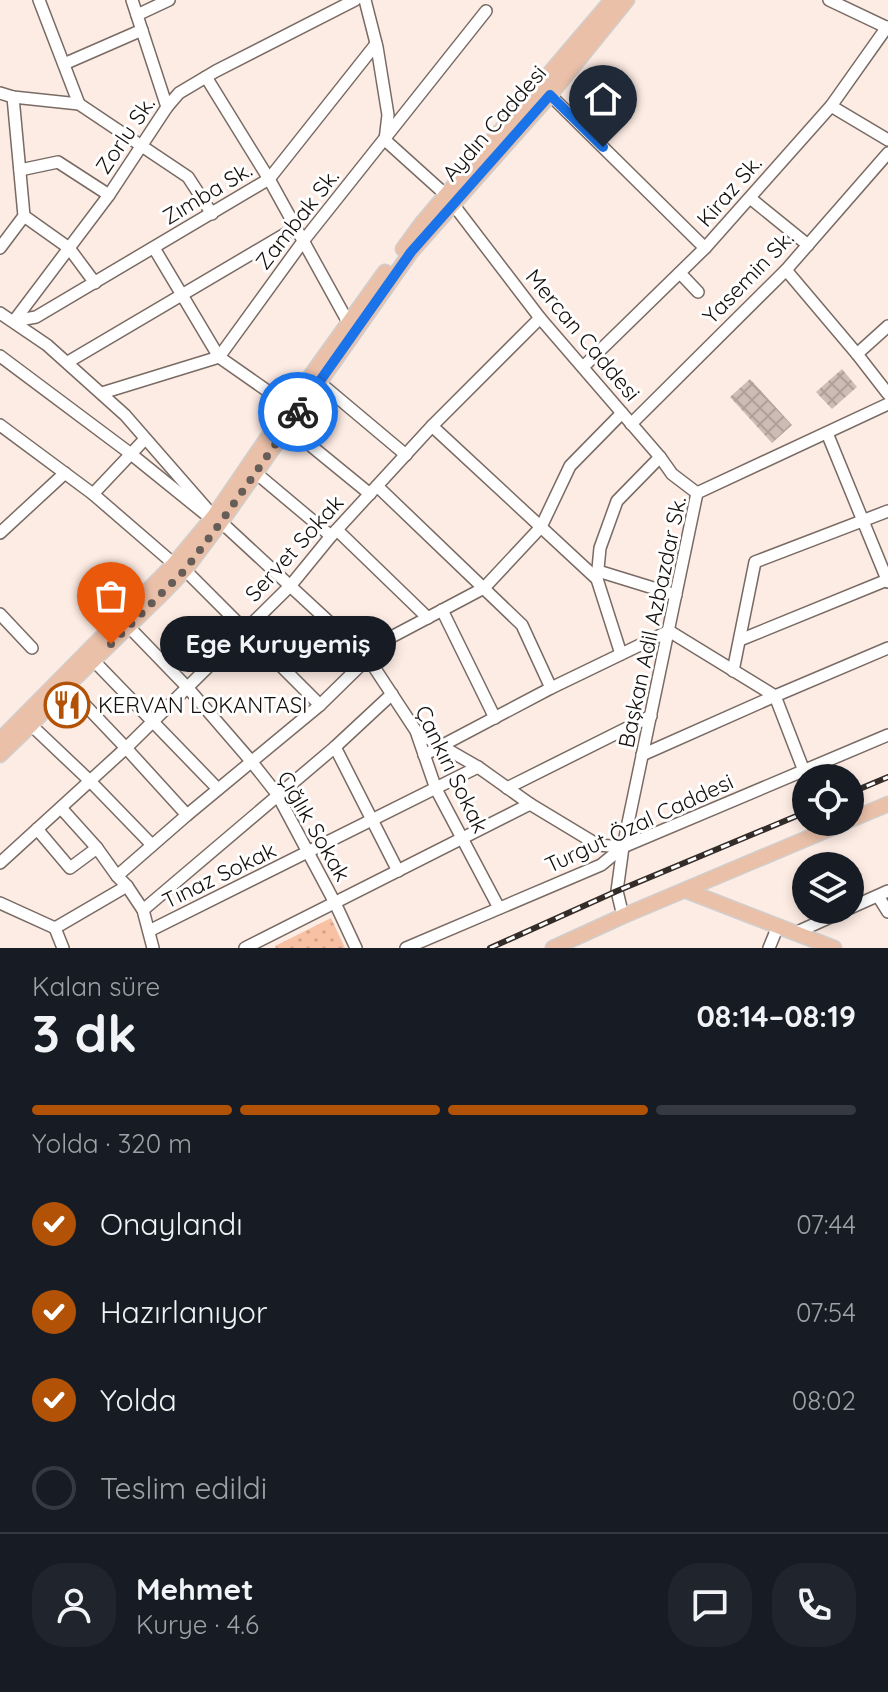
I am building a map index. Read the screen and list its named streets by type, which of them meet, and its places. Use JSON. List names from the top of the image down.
{
  "streets": {
    "main road": ["Aydın Caddesi"],
    "street": [
      "Zorlu Sk.",
      "Kiraz Sk.",
      "Zımba Sk.",
      "Zambak Sk.",
      "Yasemin Sk.",
      "Mercan Caddesi",
      "Servet Sokak",
      "Başkan Adil Azbazdar Sk.",
      "Çankırı Sokak",
      "Turgut Özal Caddesi",
      "Çığlık Sokak",
      "Tınaz Sokak"
    ]
  },
  "crossings": [
    ["Aydın Caddesi", "Mercan Caddesi"],
    ["Aydın Caddesi", "Çankırı Sokak"],
    ["Aydın Caddesi", "Çığlık Sokak"],
    ["Zorlu Sk.", "Zımba Sk."],
    ["Kiraz Sk.", "Mercan Caddesi"],
    ["Zambak Sk.", "Mercan Caddesi"],
    ["Yasemin Sk.", "Mercan Caddesi"],
    ["Mercan Caddesi", "Servet Sokak"],
    ["Mercan Caddesi", "Başkan Adil Azbazdar Sk."],
    ["Servet Sokak", "Çankırı Sokak"],
    ["Servet Sokak", "Çığlık Sokak"],
    ["Başkan Adil Azbazdar Sk.", "Turgut Özal Caddesi"],
    ["Çankırı Sokak", "Turgut Özal Caddesi"],
    ["Çankırı Sokak", "Tınaz Sokak"],
    ["Çığlık Sokak", "Tınaz Sokak"]
  ],
  "places": {
    "other": ["Ege Kuruyemiş"],
    "restaurant": ["KERVAN LOKANTASI"]
  },
  "page": {
    "bubble": "Ege Kuruyemiş",
    "heading": ["3 dk", "Kalan süre", "08:14–08:19"],
    "panel": ["Mehmet", "Kurye · 4.6"],
    "bar": "Yolda · 320 m",
    "list": [
      ["Onaylandı", "07:44"],
      ["Hazırlanıyor", "07:54"],
      ["Yolda", "08:02"],
      "Teslim edildi"
    ]
  }
}
